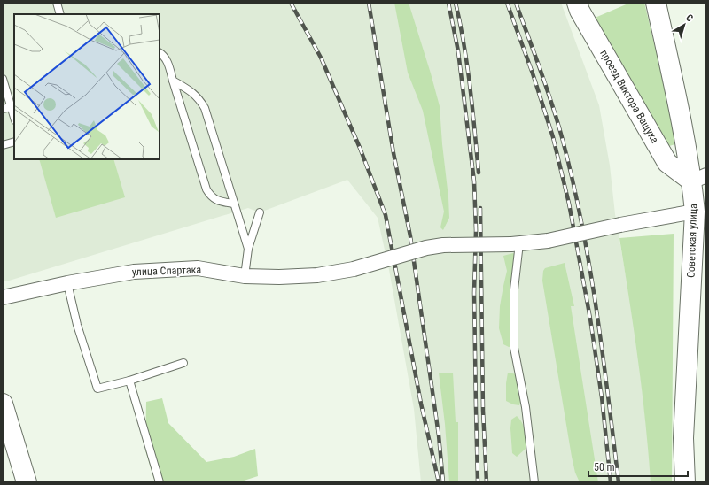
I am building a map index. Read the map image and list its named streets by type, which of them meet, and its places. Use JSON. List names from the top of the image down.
{
  "streets": {
    "street": ["проезд Виктора Ващука", "Советская улица", "улица Спартака"]
  },
  "crossings": [
    ["проезд Виктора Ващука", "Советская улица"],
    ["Советская улица", "улица Спартака"]
  ],
  "scale_bar": "50 m",
  "north": "top right"
}
